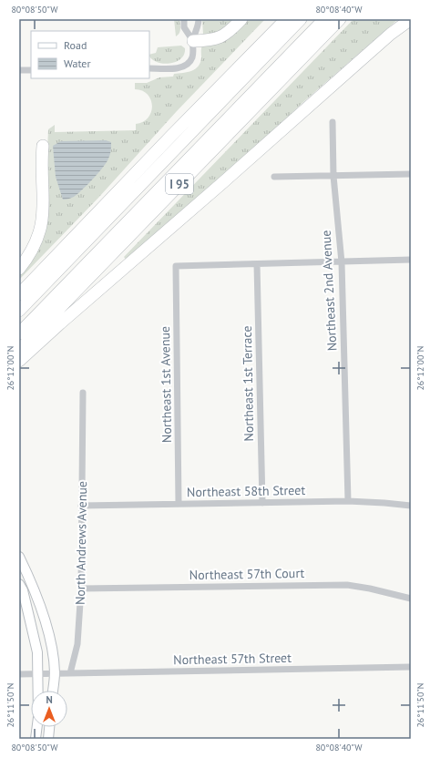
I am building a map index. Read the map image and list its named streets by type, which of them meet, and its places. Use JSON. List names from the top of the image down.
{
  "streets": {
    "highway": ["I 95"],
    "street": [
      "Northeast 2nd Avenue",
      "Northeast 1st Terrace",
      "Northeast 1st Avenue",
      "Northeast 58th Street",
      "North Andrews Avenue",
      "Northeast 57th Court",
      "Northeast 57th Street"
    ]
  },
  "crossings": [
    ["Northeast 2nd Avenue", "Northeast 58th Street"],
    ["Northeast 1st Terrace", "Northeast 1st Avenue"],
    ["Northeast 1st Terrace", "Northeast 58th Street"],
    ["Northeast 1st Avenue", "Northeast 58th Street"],
    ["Northeast 58th Street", "North Andrews Avenue"],
    ["North Andrews Avenue", "Northeast 57th Court"],
    ["North Andrews Avenue", "Northeast 57th Street"]
  ],
  "legend": ["Road", "Water"],
  "north": "top",
  "coordinates": [
    "80°08'50\"W",
    "80°08'40\"W",
    "26°12'00\"N",
    "26°11'50\"N"
  ]
}
